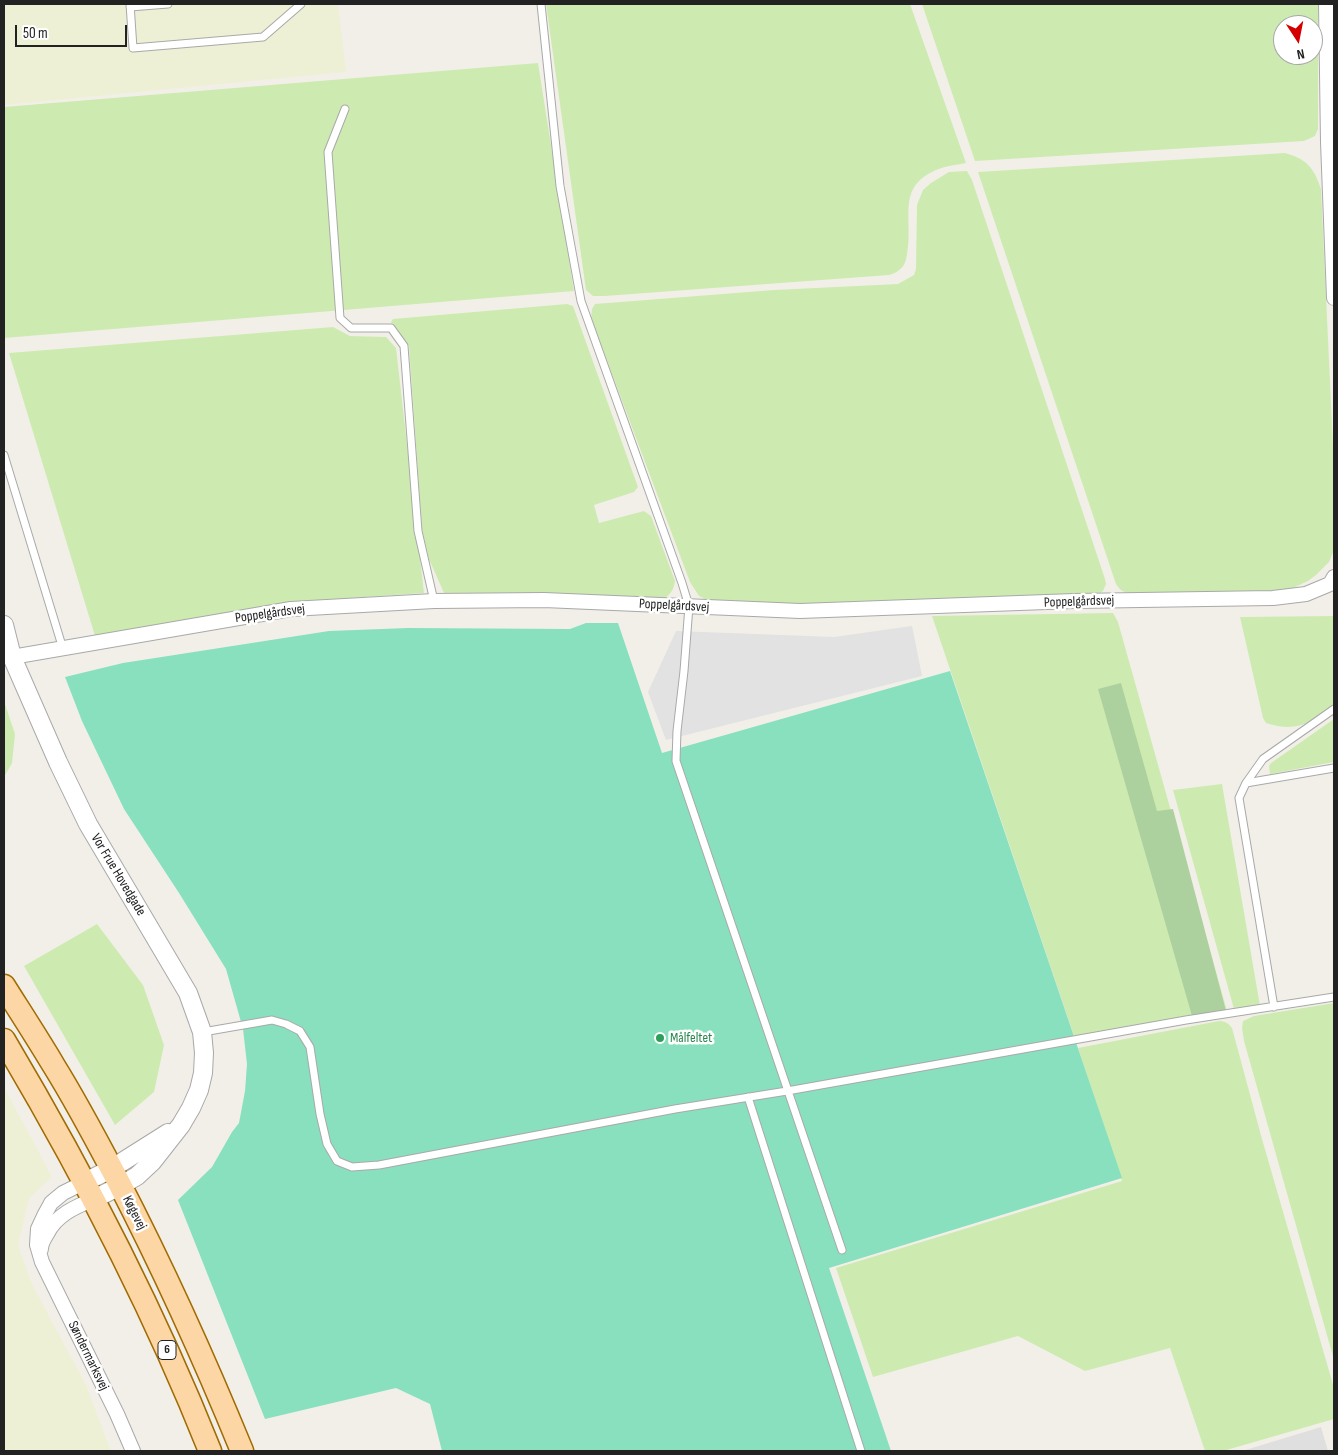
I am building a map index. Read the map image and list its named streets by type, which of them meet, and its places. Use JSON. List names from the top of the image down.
{
  "streets": {
    "main road": ["Køgevej", "6"],
    "street": ["Poppelgårdsvej", "Vor Frue Hovedgade", "Søndermarksvej"]
  },
  "crossings": [
    ["Poppelgårdsvej", "Vor Frue Hovedgade"],
    ["Vor Frue Hovedgade", "Køgevej"],
    ["Vor Frue Hovedgade", "Søndermarksvej"],
    ["Køgevej", "Søndermarksvej"]
  ],
  "places": ["Målfeltet"],
  "scale_bar": "50 m",
  "north": "bottom"
}
